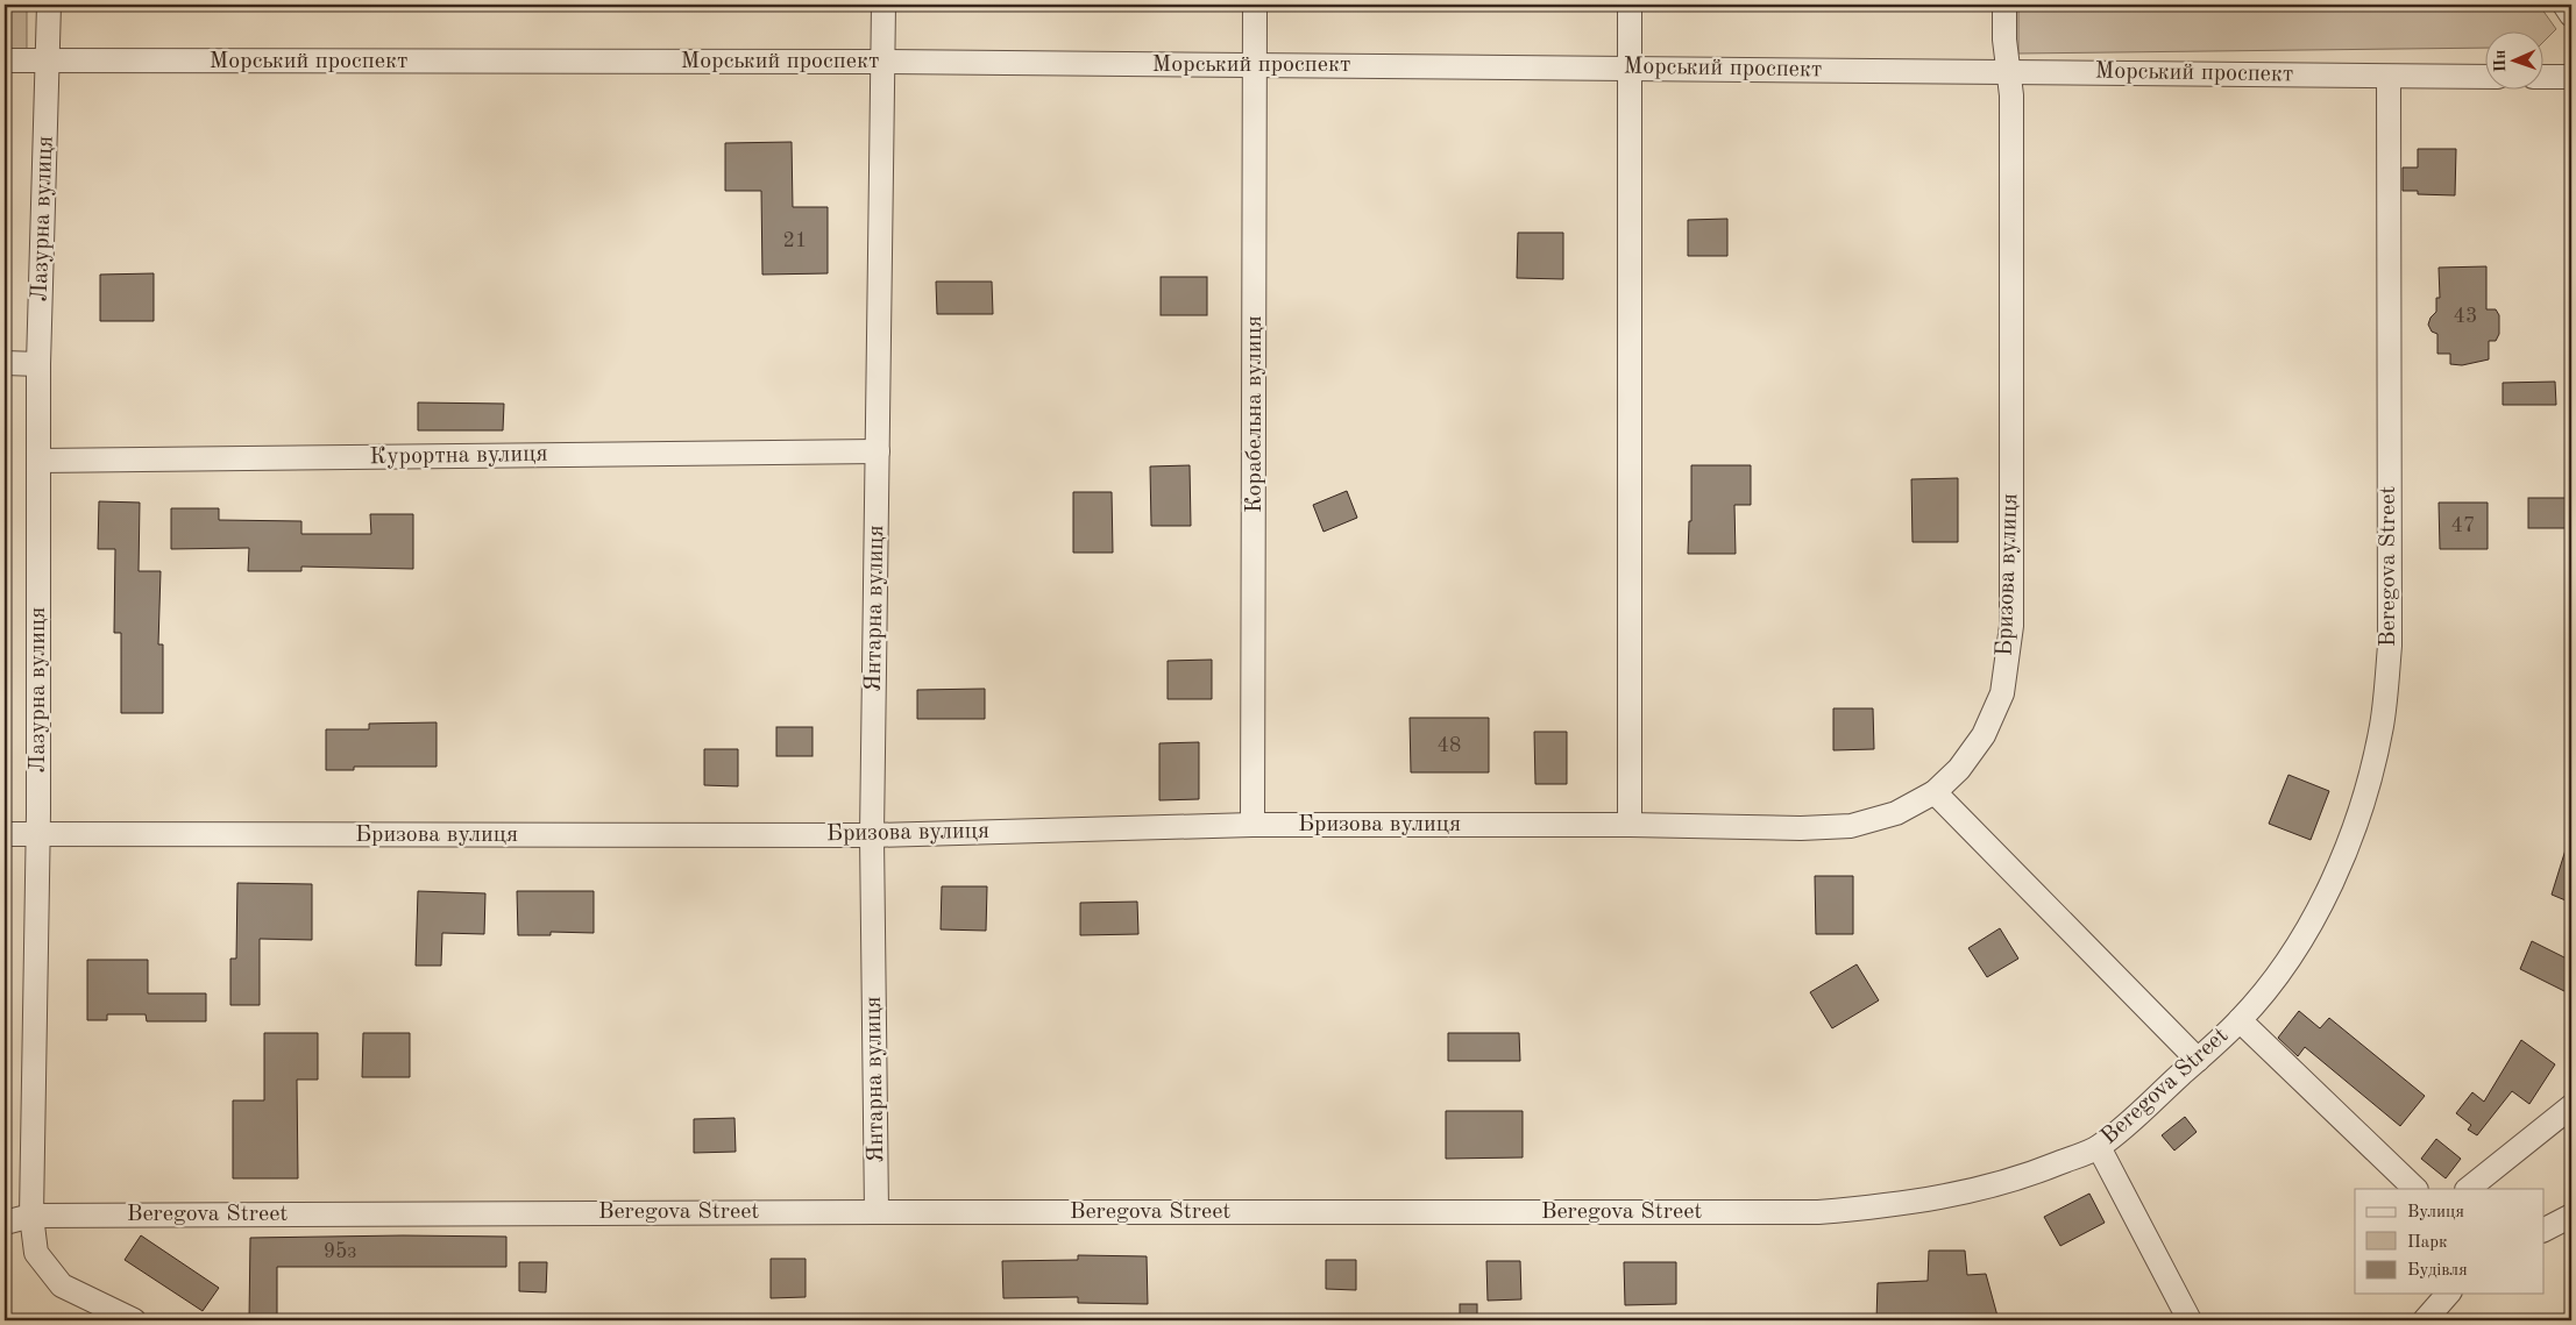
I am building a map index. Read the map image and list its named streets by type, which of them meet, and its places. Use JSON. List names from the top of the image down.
{
  "streets": {
    "street": [
      "Морський проспект",
      "Лазурна вулиця",
      "Корабельна вулиця",
      "Курортна вулиця",
      "Beregova Street",
      "Бризова вулиця",
      "Янтарна вулиця"
    ]
  },
  "crossings": [
    ["Морський проспект", "Лазурна вулиця"],
    ["Морський проспект", "Корабельна вулиця"],
    ["Морський проспект", "Beregova Street"],
    ["Морський проспект", "Бризова вулиця"],
    ["Морський проспект", "Янтарна вулиця"],
    ["Лазурна вулиця", "Курортна вулиця"],
    ["Лазурна вулиця", "Beregova Street"],
    ["Лазурна вулиця", "Бризова вулиця"],
    ["Корабельна вулиця", "Бризова вулиця"],
    ["Курортна вулиця", "Янтарна вулиця"],
    ["Beregova Street", "Янтарна вулиця"],
    ["Бризова вулиця", "Янтарна вулиця"]
  ],
  "house_numbers": [
    "21",
    "43",
    "47",
    "48",
    "95з"
  ],
  "legend": ["Вулиця", "Парк", "Будівля"],
  "north": "left"
}
